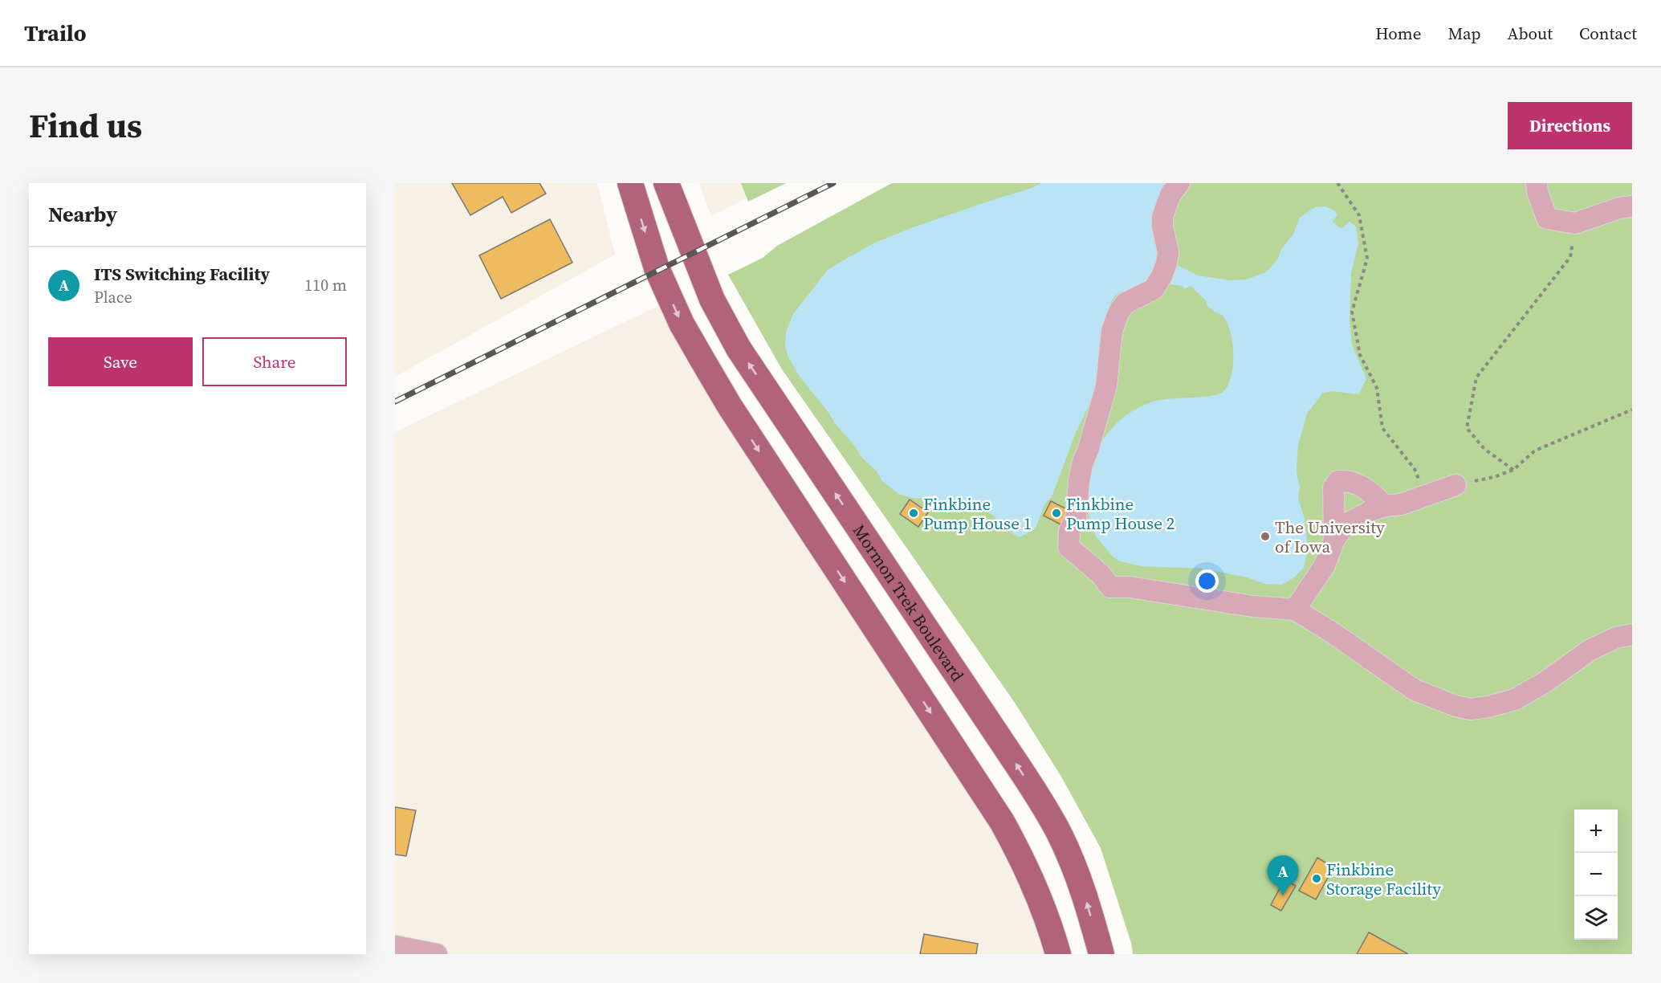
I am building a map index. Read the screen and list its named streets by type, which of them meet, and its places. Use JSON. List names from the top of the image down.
{
  "streets": {
    "main road": ["Mormon Trek Boulevard"]
  },
  "places": [
    "Finkbine Pump House 1",
    "Finkbine Pump House 2",
    "The University of Iowa",
    "Finkbine Storage Facility"
  ],
  "page": {
    "header": "Trailo",
    "nav": [
      "Home",
      "Map",
      "About",
      "Contact"
    ],
    "title": "Find us",
    "buttons": [
      "Directions",
      ["Save", "Share"]
    ],
    "heading": "Nearby",
    "list": [
      {
        "mark": "A",
        "name": "ITS Switching Facility",
        "note": "Place",
        "value": "110 m"
      }
    ],
    "map_buttons": ["+", "−"],
    "pins": "A"
  }
}
